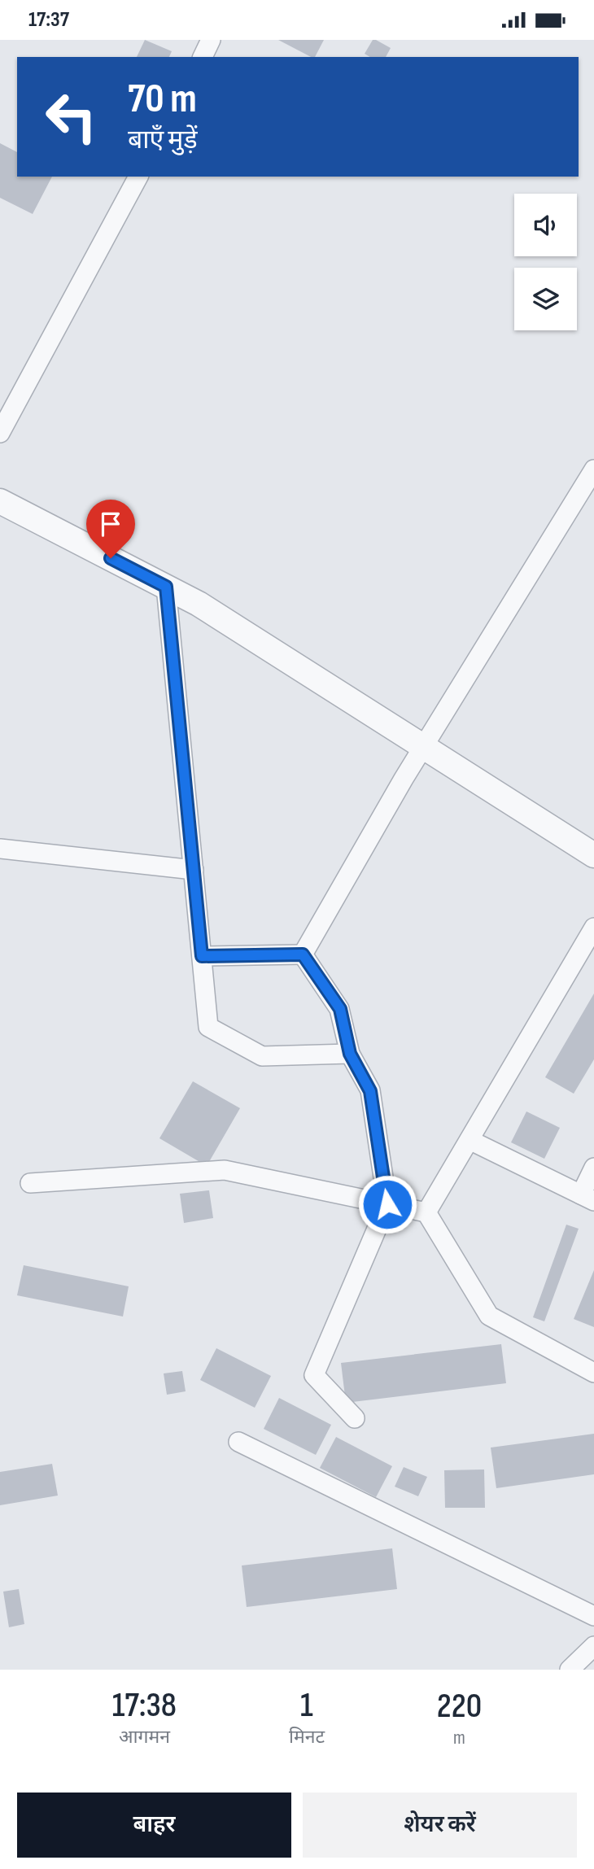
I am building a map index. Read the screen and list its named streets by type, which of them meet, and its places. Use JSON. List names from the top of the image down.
{
  "page": {
    "status": "17:37",
    "turn": ["70 m", "बाएँ मुड़ें"],
    "eta": [
      "17:38",
      "आगमन",
      "1",
      "मिनट",
      "220",
      "m"
    ],
    "buttons": ["बाहर", "शेयर करें"]
  }
}
